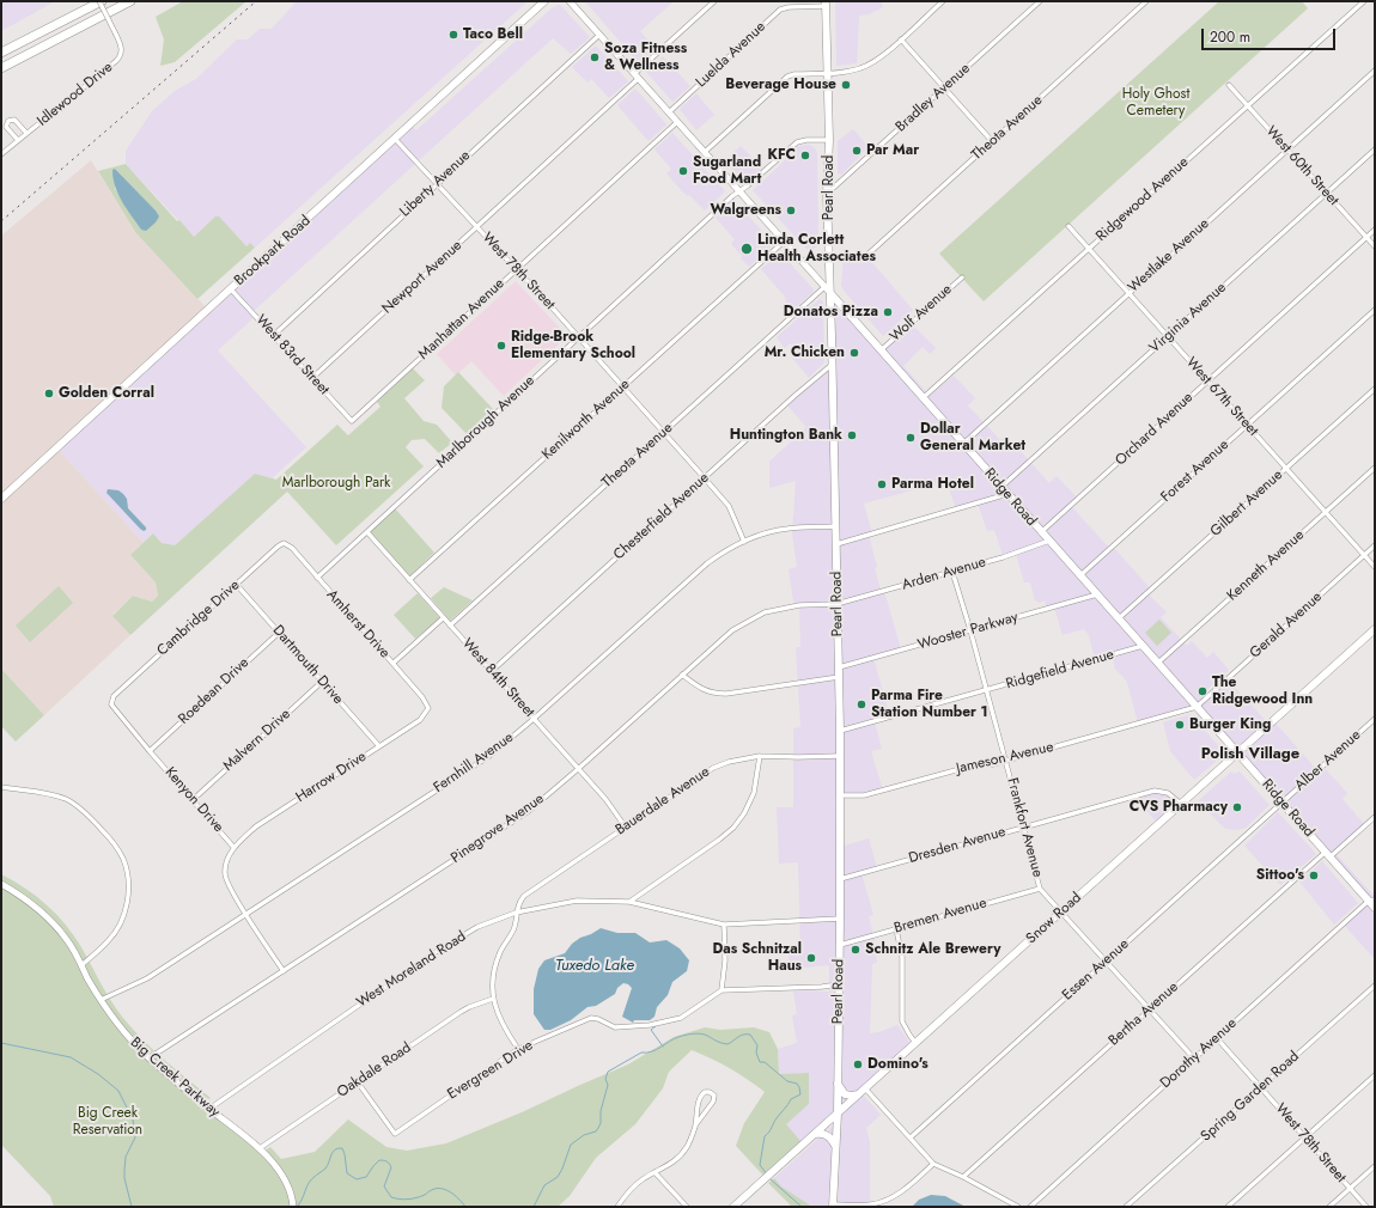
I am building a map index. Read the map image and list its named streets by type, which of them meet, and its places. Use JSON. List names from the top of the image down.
{
  "streets": {
    "main road": [
      "Pearl Road",
      "Brookpark Road",
      "Ridge Road",
      "Snow Road"
    ],
    "street": [
      "Luelda Avenue",
      "Idlewood Drive",
      "Bradley Avenue",
      "Theota Avenue",
      "West 60th Street",
      "Liberty Avenue",
      "Ridgewood Avenue",
      "Westlake Avenue",
      "West 78th Street",
      "Newport Avenue",
      "Wolf Avenue",
      "Virginia Avenue",
      "Manhattan Avenue",
      "West 83rd Street",
      "West 67th Street",
      "Kenilworth Avenue",
      "Marlborough Avenue",
      "Orchard Avenue",
      "Forest Avenue",
      "Gilbert Avenue",
      "Chesterfield Avenue",
      "Kenneth Avenue",
      "Arden Avenue",
      "Cambridge Drive",
      "Amherst Drive",
      "Gerald Avenue",
      "Wooster Parkway",
      "Dartmouth Drive",
      "Ridgefield Avenue",
      "West 84th Street",
      "Roedean Drive",
      "Malvern Drive",
      "Jameson Avenue",
      "Alber Avenue",
      "Fernhill Avenue",
      "Harrow Drive",
      "Kenyon Drive",
      "Bauerdale Avenue",
      "Frankfort Avenue",
      "Pinegrove Avenue",
      "Dresden Avenue",
      "Bremen Avenue",
      "West Moreland Road",
      "Essen Avenue",
      "Bertha Avenue",
      "Dorothy Avenue",
      "Oakdale Road",
      "Evergreen Drive",
      "Big Creek Parkway",
      "Spring Garden Road"
    ]
  },
  "crossings": [
    ["Luelda Avenue", "Pearl Road"],
    ["Luelda Avenue", "Ridge Road"],
    ["Bradley Avenue", "Pearl Road"],
    ["Theota Avenue", "Pearl Road"],
    ["Theota Avenue", "West 78th Street"],
    ["Theota Avenue", "Ridge Road"],
    ["Theota Avenue", "West 84th Street"],
    ["West 60th Street", "Ridgewood Avenue"],
    ["West 60th Street", "Westlake Avenue"],
    ["West 60th Street", "Virginia Avenue"],
    ["West 60th Street", "Orchard Avenue"],
    ["Liberty Avenue", "West 78th Street"],
    ["Liberty Avenue", "West 83rd Street"],
    ["Liberty Avenue", "Ridge Road"],
    ["Pearl Road", "Marlborough Avenue"],
    ["Pearl Road", "Ridge Road"],
    ["Pearl Road", "Chesterfield Avenue"],
    ["Pearl Road", "Arden Avenue"],
    ["Pearl Road", "Wooster Parkway"],
    ["Pearl Road", "Ridgefield Avenue"],
    ["Pearl Road", "Jameson Avenue"],
    ["Pearl Road", "Fernhill Avenue"],
    ["Pearl Road", "Bauerdale Avenue"],
    ["Pearl Road", "Pinegrove Avenue"],
    ["Pearl Road", "Dresden Avenue"],
    ["Pearl Road", "Bremen Avenue"],
    ["Pearl Road", "Snow Road"],
    ["Pearl Road", "West Moreland Road"],
    ["Ridgewood Avenue", "West 67th Street"],
    ["Ridgewood Avenue", "Ridge Road"],
    ["Brookpark Road", "West 78th Street"],
    ["Brookpark Road", "West 83rd Street"],
    ["Westlake Avenue", "West 67th Street"],
    ["Westlake Avenue", "Ridge Road"],
    ["West 78th Street", "Newport Avenue"],
    ["West 78th Street", "Manhattan Avenue"],
    ["West 78th Street", "Kenilworth Avenue"],
    ["West 78th Street", "Marlborough Avenue"],
    ["West 78th Street", "Chesterfield Avenue"],
    ["West 78th Street", "Fernhill Avenue"],
    ["West 78th Street", "Dorothy Avenue"],
    ["West 78th Street", "Spring Garden Road"],
    ["Newport Avenue", "West 83rd Street"],
    ["Newport Avenue", "Ridge Road"],
    ["Wolf Avenue", "Ridge Road"],
    ["Virginia Avenue", "West 67th Street"],
    ["Virginia Avenue", "Ridge Road"],
    ["Manhattan Avenue", "West 83rd Street"],
    ["Manhattan Avenue", "Ridge Road"],
    ["West 67th Street", "Orchard Avenue"],
    ["West 67th Street", "Forest Avenue"],
    ["West 67th Street", "Gilbert Avenue"],
    ["West 67th Street", "Kenneth Avenue"],
    ["West 67th Street", "Gerald Avenue"],
    ["Kenilworth Avenue", "Ridge Road"],
    ["Kenilworth Avenue", "West 84th Street"],
    ["Marlborough Avenue", "Ridge Road"],
    ["Marlborough Avenue", "Amherst Drive"],
    ["Marlborough Avenue", "West 84th Street"],
    ["Orchard Avenue", "Ridge Road"],
    ["Forest Avenue", "Ridge Road"],
    ["Ridge Road", "Gilbert Avenue"],
    ["Ridge Road", "Kenneth Avenue"],
    ["Ridge Road", "Arden Avenue"],
    ["Ridge Road", "Gerald Avenue"],
    ["Ridge Road", "Wooster Parkway"],
    ["Ridge Road", "Ridgefield Avenue"],
    ["Ridge Road", "Jameson Avenue"],
    ["Ridge Road", "Alber Avenue"],
    ["Ridge Road", "Snow Road"],
    ["Ridge Road", "Essen Avenue"],
    ["Ridge Road", "Bertha Avenue"],
    ["Ridge Road", "Dorothy Avenue"],
    ["Chesterfield Avenue", "West 84th Street"],
    ["Arden Avenue", "Frankfort Avenue"],
    ["Arden Avenue", "Pinegrove Avenue"],
    ["Cambridge Drive", "Amherst Drive"],
    ["Cambridge Drive", "Dartmouth Drive"],
    ["Cambridge Drive", "Kenyon Drive"],
    ["Amherst Drive", "Harrow Drive"],
    ["Gerald Avenue", "Jameson Avenue"],
    ["Wooster Parkway", "Frankfort Avenue"],
    ["Dartmouth Drive", "Roedean Drive"],
    ["Dartmouth Drive", "Malvern Drive"],
    ["Dartmouth Drive", "Harrow Drive"],
    ["Ridgefield Avenue", "Frankfort Avenue"],
    ["West 84th Street", "Fernhill Avenue"],
    ["West 84th Street", "Bauerdale Avenue"],
    ["West 84th Street", "Pinegrove Avenue"],
    ["Roedean Drive", "Kenyon Drive"],
    ["Malvern Drive", "Kenyon Drive"],
    ["Jameson Avenue", "Frankfort Avenue"],
    ["Alber Avenue", "Essen Avenue"],
    ["Fernhill Avenue", "Kenyon Drive"],
    ["Fernhill Avenue", "Big Creek Parkway"],
    ["Harrow Drive", "Kenyon Drive"],
    ["Kenyon Drive", "Pinegrove Avenue"],
    ["Bauerdale Avenue", "West Moreland Road"],
    ["Bauerdale Avenue", "Oakdale Road"],
    ["Frankfort Avenue", "Dresden Avenue"],
    ["Frankfort Avenue", "Bremen Avenue"],
    ["Frankfort Avenue", "Snow Road"],
    ["Frankfort Avenue", "Essen Avenue"],
    ["Frankfort Avenue", "Bertha Avenue"],
    ["Frankfort Avenue", "Dorothy Avenue"],
    ["Pinegrove Avenue", "Big Creek Parkway"],
    ["Dresden Avenue", "Snow Road"],
    ["West Moreland Road", "Big Creek Parkway"],
    ["Oakdale Road", "Evergreen Drive"],
    ["Oakdale Road", "Big Creek Parkway"]
  ],
  "districts": ["Polish Village"],
  "water": ["Tuxedo Lake"],
  "parks": ["Holy Ghost Cemetery", "Marlborough Park", "Big Creek Reservation"],
  "places": [
    "Taco Bell",
    "Soza Fitness & Wellness",
    "Beverage House",
    "Par Mar",
    "KFC",
    "Sugarland Food Mart",
    "Walgreens",
    "Linda Corlett Health Associates",
    "Donatos Pizza",
    "Ridge-Brook Elementary School",
    "Mr. Chicken",
    "Golden Corral",
    "Huntington Bank",
    "Dollar General Market",
    "Parma Hotel",
    "The Ridgewood Inn",
    "Parma Fire Station Number 1",
    "Burger King",
    "CVS Pharmacy",
    "Sittoo's",
    "Schnitz Ale Brewery",
    "Das Schnitzal Haus",
    "Domino's"
  ],
  "scale_bar": "200 m"
}
